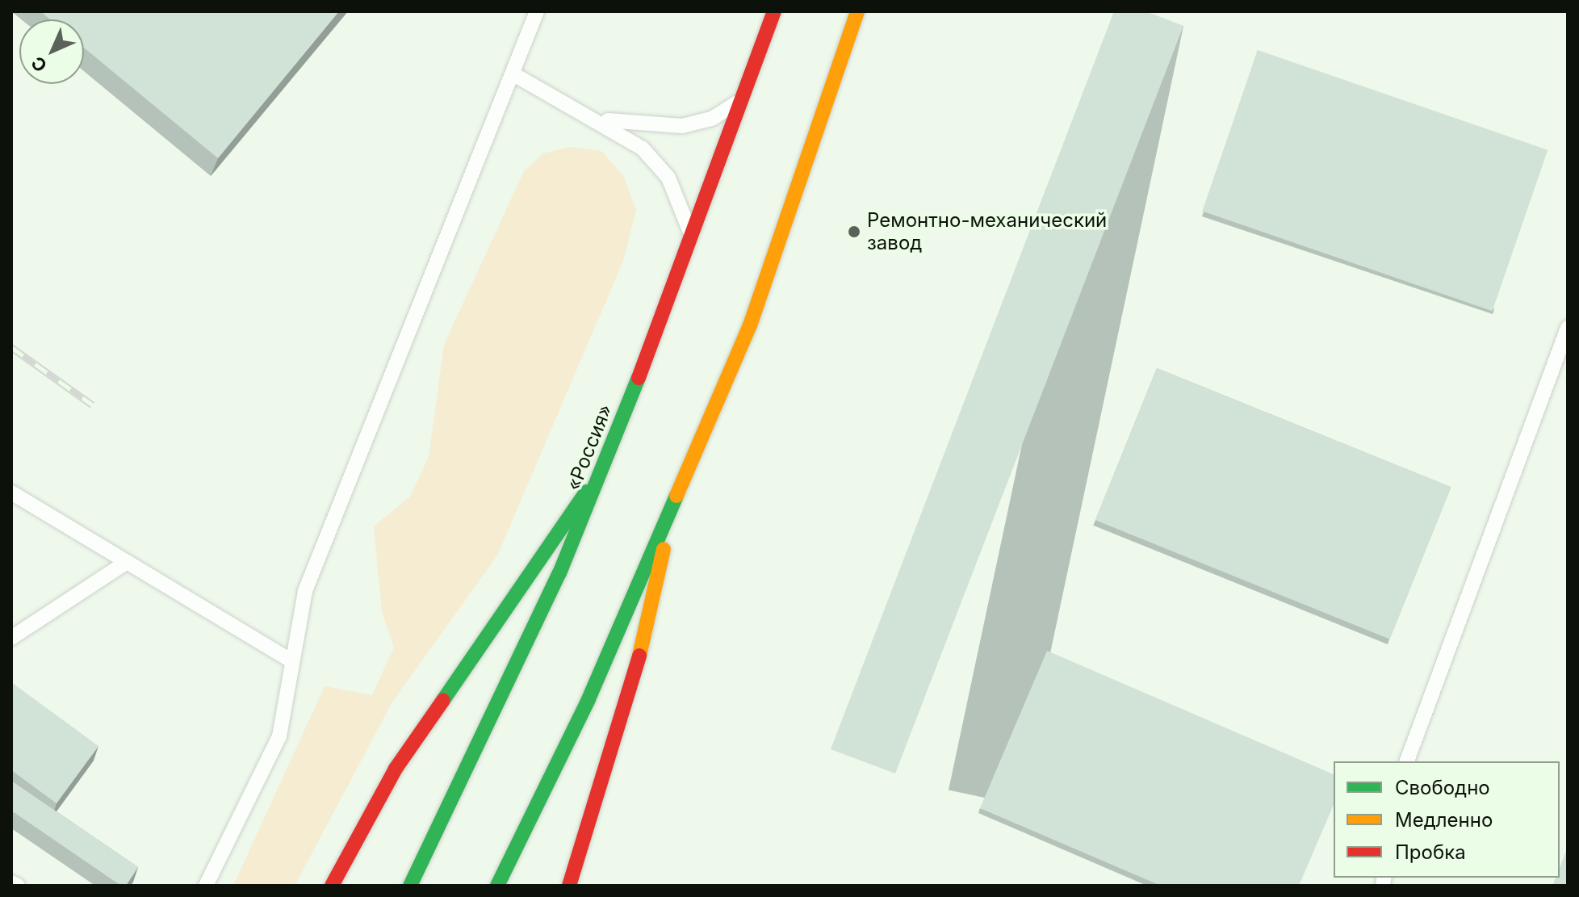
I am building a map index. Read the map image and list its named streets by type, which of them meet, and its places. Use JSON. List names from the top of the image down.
{
  "streets": {
    "main road": ["«Россия»"]
  },
  "places": ["Ремонтно-механический завод"],
  "legend": ["Свободно", "Медленно", "Пробка"],
  "north": "bottom left"
}
